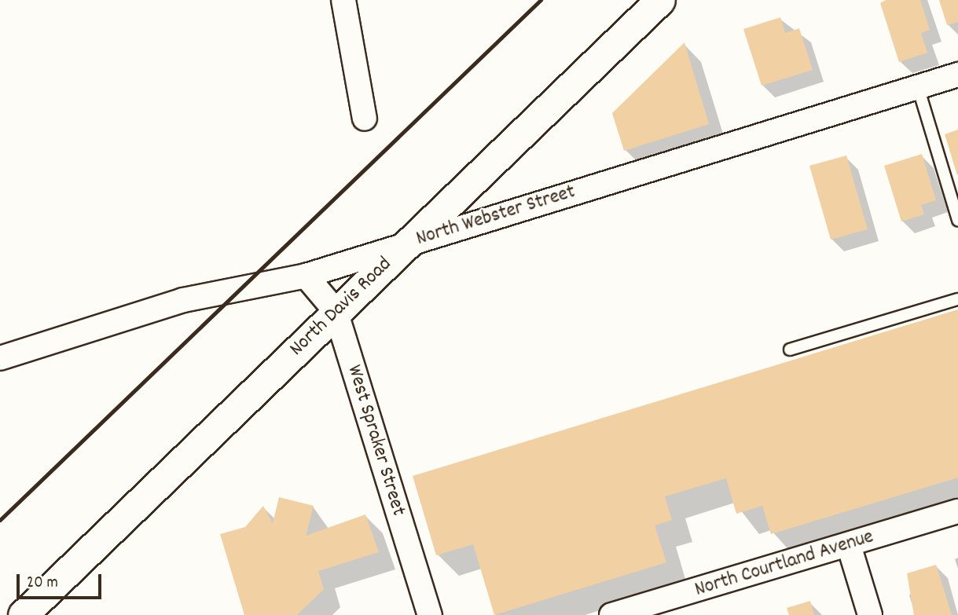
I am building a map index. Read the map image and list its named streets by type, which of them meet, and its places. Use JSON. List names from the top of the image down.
{
  "streets": {
    "street": [
      "North Webster Street",
      "North Davis Road",
      "West Spraker Street",
      "North Courtland Avenue"
    ]
  },
  "crossings": [
    ["North Webster Street", "North Davis Road"],
    ["North Webster Street", "West Spraker Street"],
    ["North Davis Road", "West Spraker Street"]
  ],
  "scale_bar": "20 m"
}
